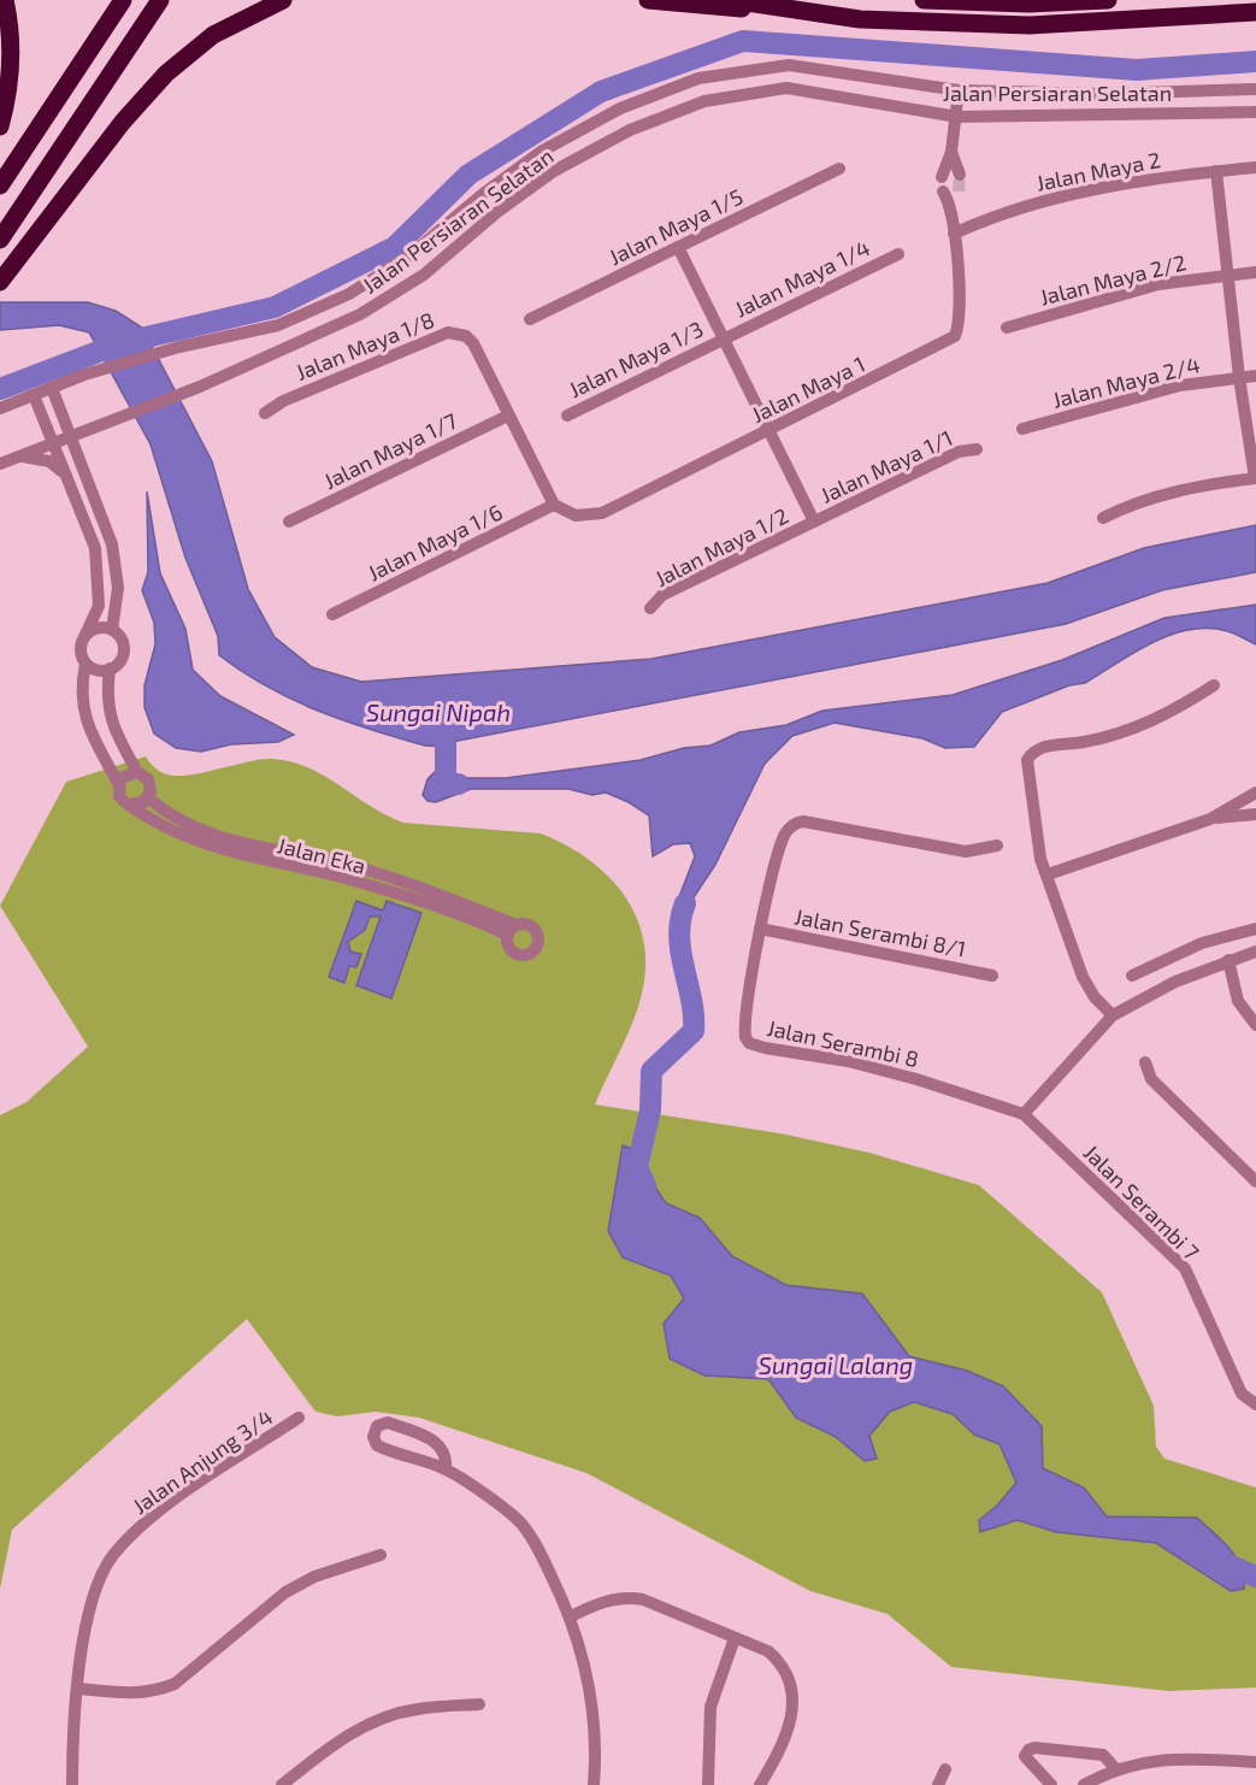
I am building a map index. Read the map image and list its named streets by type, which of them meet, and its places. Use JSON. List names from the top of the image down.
{
  "streets": {
    "street": [
      "Jalan Persiaran Selatan",
      "Jalan Maya 2",
      "Jalan Maya 1/5",
      "Jalan Maya 1/4",
      "Jalan Maya 2/2",
      "Jalan Maya 1/8",
      "Jalan Maya 1/3",
      "Jalan Maya 2/4",
      "Jalan Maya 1",
      "Jalan Maya 1/7",
      "Jalan Maya 1/1",
      "Jalan Maya 1/6",
      "Jalan Maya 1/2",
      "Jalan Eka",
      "Jalan Serambi 8/1",
      "Jalan Serambi 8",
      "Jalan Serambi 7",
      "Jalan Anjung 3/4"
    ]
  },
  "crossings": [
    ["Jalan Maya 2", "Jalan Maya 1"],
    ["Jalan Maya 1/4", "Jalan Maya 1/3"],
    ["Jalan Maya 1/8", "Jalan Maya 1"],
    ["Jalan Maya 1/8", "Jalan Maya 1/7"],
    ["Jalan Maya 1/8", "Jalan Maya 1/6"],
    ["Jalan Maya 1", "Jalan Maya 1/6"],
    ["Jalan Maya 1/1", "Jalan Maya 1/2"],
    ["Jalan Serambi 8/1", "Jalan Serambi 8"],
    ["Jalan Serambi 8", "Jalan Serambi 7"]
  ],
  "water": ["Sungai Nipah", "Sungai Lalang"]
}
